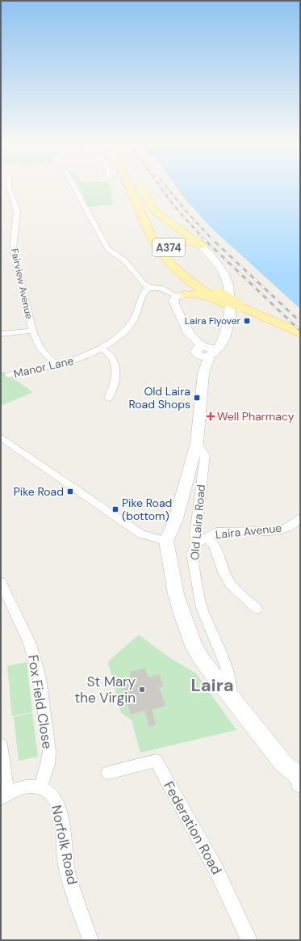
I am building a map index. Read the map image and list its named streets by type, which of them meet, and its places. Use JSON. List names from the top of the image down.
{
  "streets": {
    "main road": ["A374", "Old Laira Road"],
    "street": [
      "Fairview Avenue",
      "Manor Lane",
      "Laira Avenue",
      "Fox Field Close",
      "Federation Road",
      "Norfolk Road"
    ]
  },
  "crossings": [
    ["A374", "Old Laira Road"],
    ["Fairview Avenue", "Manor Lane"],
    ["Old Laira Road", "Laira Avenue"],
    ["Fox Field Close", "Norfolk Road"]
  ],
  "districts": ["Laira"],
  "places": {
    "transit": [
      "Laira Flyover",
      "Old Laira Road Shops",
      "Pike Road",
      "Pike Road (bottom)"
    ],
    "health": ["Well Pharmacy"],
    "other": ["St Mary the Virgin"]
  }
}
